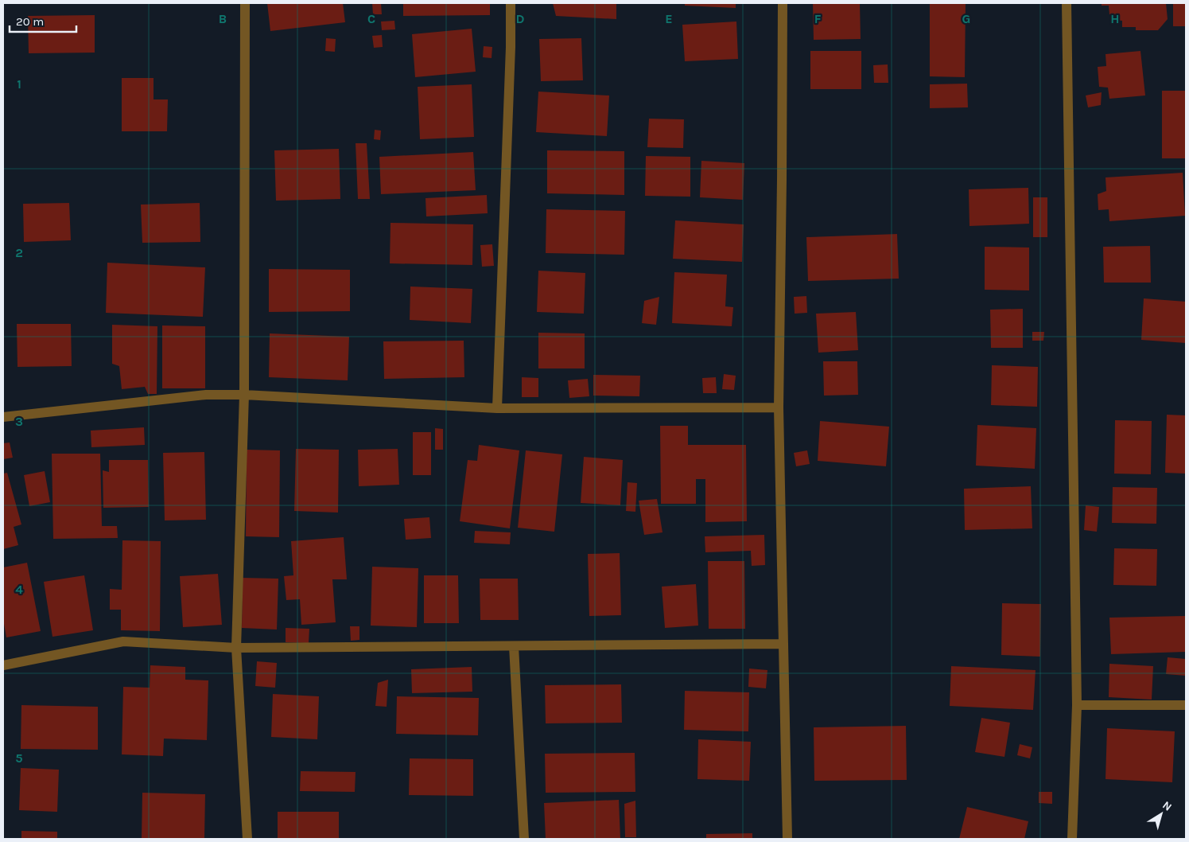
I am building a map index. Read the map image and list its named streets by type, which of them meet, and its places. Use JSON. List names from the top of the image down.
{
  "scale_bar": "20 m",
  "north": "top right",
  "grid": {
    "columns": [
      "B",
      "C",
      "D",
      "E",
      "F",
      "G",
      "H"
    ],
    "rows": [
      "1",
      "2",
      "3",
      "4",
      "5"
    ]
  }
}
